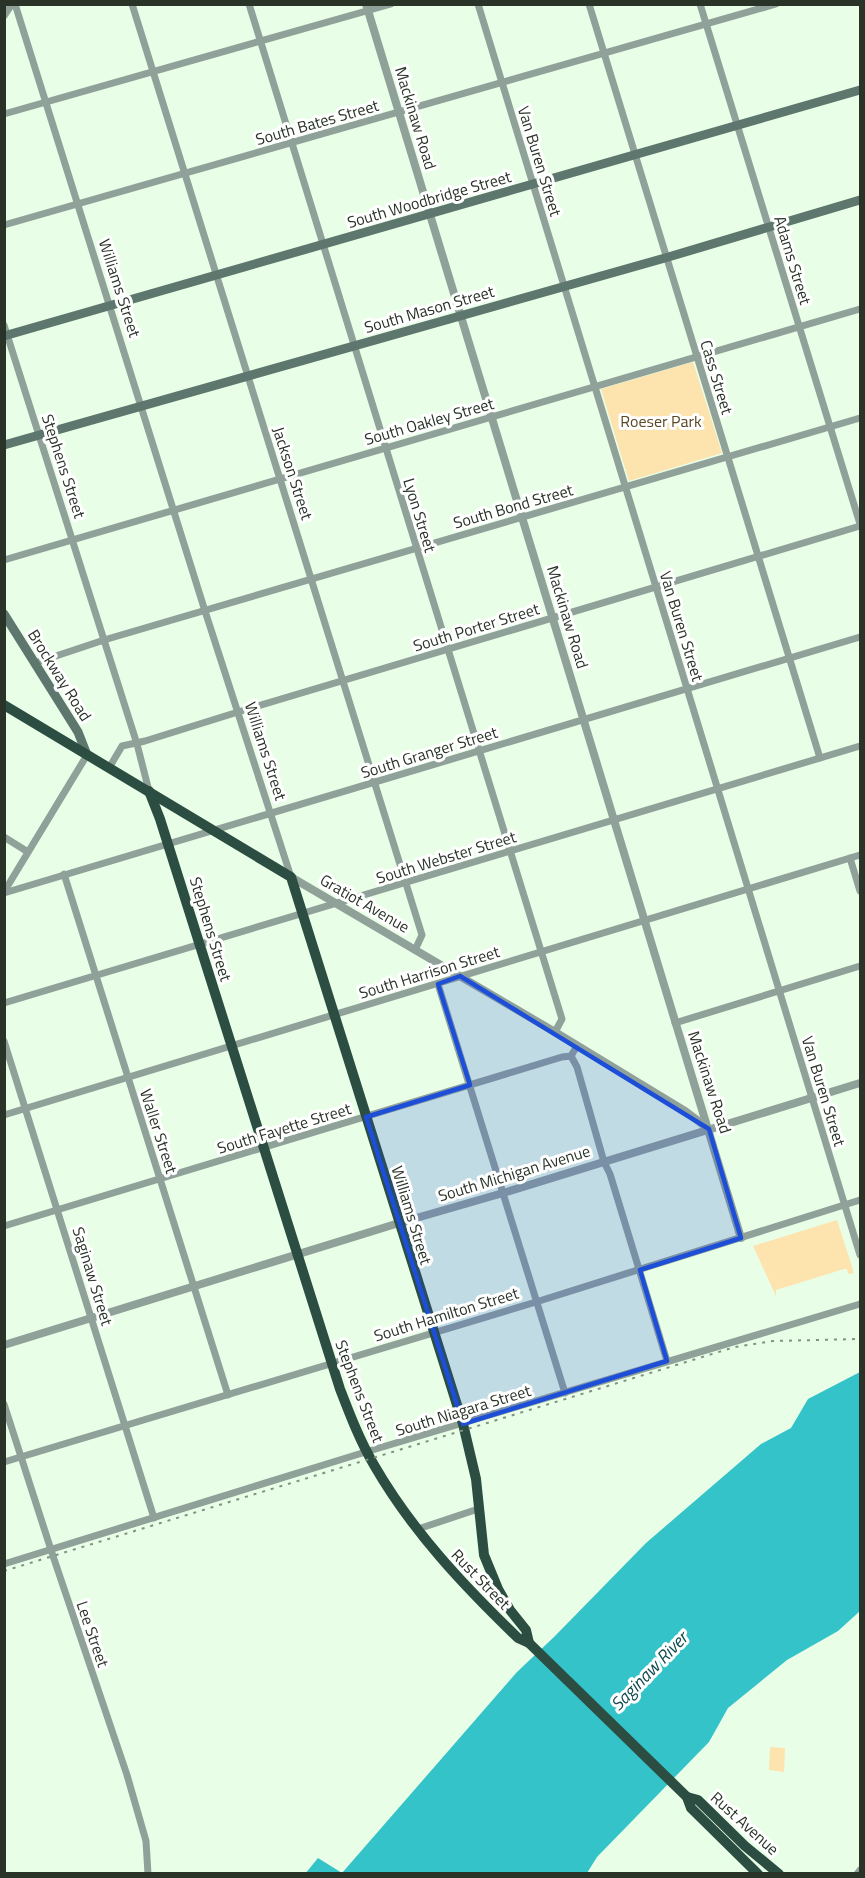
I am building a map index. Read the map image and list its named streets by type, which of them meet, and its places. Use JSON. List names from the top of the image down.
{
  "streets": {
    "highway": [
      "Williams Street",
      "Stephens Street",
      "Gratiot Avenue",
      "Rust Street",
      "Rust Avenue"
    ],
    "main road": ["South Woodbridge Street", "South Mason Street", "Brockway Road"],
    "street": [
      "Mackinaw Road",
      "South Bates Street",
      "Van Buren Street",
      "Adams Street",
      "Cass Street",
      "South Oakley Street",
      "Jackson Street",
      "South Bond Street",
      "Lyon Street",
      "South Porter Street",
      "South Granger Street",
      "South Webster Street",
      "South Harrison Street",
      "South Fayette Street",
      "Waller Street",
      "South Michigan Avenue",
      "Saginaw Street",
      "South Hamilton Street",
      "South Niagara Street",
      "Lee Street"
    ]
  },
  "crossings": [
    ["Mackinaw Road", "South Bates Street"],
    ["Mackinaw Road", "South Woodbridge Street"],
    ["Mackinaw Road", "South Mason Street"],
    ["Mackinaw Road", "South Oakley Street"],
    ["Mackinaw Road", "South Bond Street"],
    ["Mackinaw Road", "South Porter Street"],
    ["Mackinaw Road", "South Granger Street"],
    ["Mackinaw Road", "South Webster Street"],
    ["Mackinaw Road", "Gratiot Avenue"],
    ["Mackinaw Road", "South Harrison Street"],
    ["Mackinaw Road", "South Michigan Avenue"],
    ["Mackinaw Road", "South Hamilton Street"],
    ["South Bates Street", "Van Buren Street"],
    ["South Bates Street", "Adams Street"],
    ["South Bates Street", "Williams Street"],
    ["South Bates Street", "Cass Street"],
    ["South Bates Street", "Jackson Street"],
    ["South Bates Street", "Lyon Street"],
    ["Van Buren Street", "South Woodbridge Street"],
    ["Van Buren Street", "South Mason Street"],
    ["Van Buren Street", "South Oakley Street"],
    ["Van Buren Street", "South Bond Street"],
    ["Van Buren Street", "South Porter Street"],
    ["Van Buren Street", "South Granger Street"],
    ["Van Buren Street", "South Webster Street"],
    ["Van Buren Street", "South Harrison Street"],
    ["Van Buren Street", "South Michigan Avenue"],
    ["Van Buren Street", "South Hamilton Street"],
    ["South Woodbridge Street", "Adams Street"],
    ["South Woodbridge Street", "Williams Street"],
    ["South Woodbridge Street", "Cass Street"],
    ["South Woodbridge Street", "Stephens Street"],
    ["South Woodbridge Street", "Jackson Street"],
    ["South Woodbridge Street", "Lyon Street"],
    ["Adams Street", "South Mason Street"],
    ["Adams Street", "South Oakley Street"],
    ["Adams Street", "South Bond Street"],
    ["Adams Street", "South Porter Street"],
    ["Williams Street", "South Mason Street"],
    ["Williams Street", "South Oakley Street"],
    ["Williams Street", "South Bond Street"],
    ["Williams Street", "South Porter Street"],
    ["Williams Street", "South Granger Street"],
    ["Williams Street", "South Webster Street"],
    ["Williams Street", "Gratiot Avenue"],
    ["Williams Street", "South Harrison Street"],
    ["Williams Street", "South Fayette Street"],
    ["Williams Street", "South Michigan Avenue"],
    ["Williams Street", "South Hamilton Street"],
    ["Williams Street", "South Niagara Street"],
    ["Williams Street", "Rust Street"],
    ["South Mason Street", "Cass Street"],
    ["South Mason Street", "Stephens Street"],
    ["South Mason Street", "Jackson Street"],
    ["South Mason Street", "Lyon Street"],
    ["Cass Street", "South Oakley Street"],
    ["Cass Street", "South Bond Street"],
    ["Cass Street", "South Porter Street"],
    ["Cass Street", "South Granger Street"],
    ["Cass Street", "South Webster Street"],
    ["South Oakley Street", "Stephens Street"],
    ["South Oakley Street", "Jackson Street"],
    ["South Oakley Street", "Lyon Street"],
    ["Stephens Street", "South Bond Street"],
    ["Stephens Street", "South Porter Street"],
    ["Stephens Street", "South Granger Street"],
    ["Stephens Street", "South Webster Street"],
    ["Stephens Street", "Gratiot Avenue"],
    ["Stephens Street", "South Harrison Street"],
    ["Stephens Street", "South Fayette Street"],
    ["Stephens Street", "South Michigan Avenue"],
    ["Stephens Street", "South Hamilton Street"],
    ["Stephens Street", "South Niagara Street"],
    ["Stephens Street", "Rust Street"],
    ["Jackson Street", "South Bond Street"],
    ["Jackson Street", "South Porter Street"],
    ["Jackson Street", "South Granger Street"],
    ["Jackson Street", "South Webster Street"],
    ["Jackson Street", "Gratiot Avenue"],
    ["South Bond Street", "Lyon Street"],
    ["South Bond Street", "Brockway Road"],
    ["Lyon Street", "South Porter Street"],
    ["Lyon Street", "South Granger Street"],
    ["Lyon Street", "South Webster Street"],
    ["Lyon Street", "Gratiot Avenue"],
    ["Lyon Street", "South Harrison Street"],
    ["South Porter Street", "Gratiot Avenue"],
    ["Brockway Road", "Gratiot Avenue"],
    ["South Granger Street", "Gratiot Avenue"],
    ["South Granger Street", "Waller Street"],
    ["South Webster Street", "Gratiot Avenue"],
    ["South Webster Street", "Waller Street"],
    ["Gratiot Avenue", "South Harrison Street"],
    ["Gratiot Avenue", "South Michigan Avenue"],
    ["South Harrison Street", "Waller Street"],
    ["South Harrison Street", "Saginaw Street"],
    ["South Fayette Street", "Waller Street"],
    ["South Fayette Street", "Saginaw Street"],
    ["Waller Street", "South Michigan Avenue"],
    ["Waller Street", "South Hamilton Street"],
    ["South Michigan Avenue", "Saginaw Street"],
    ["Saginaw Street", "South Hamilton Street"],
    ["Saginaw Street", "South Niagara Street"],
    ["South Hamilton Street", "Lee Street"],
    ["South Niagara Street", "Lee Street"]
  ],
  "water": ["Saginaw River"],
  "parks": ["Roeser Park"]
}
